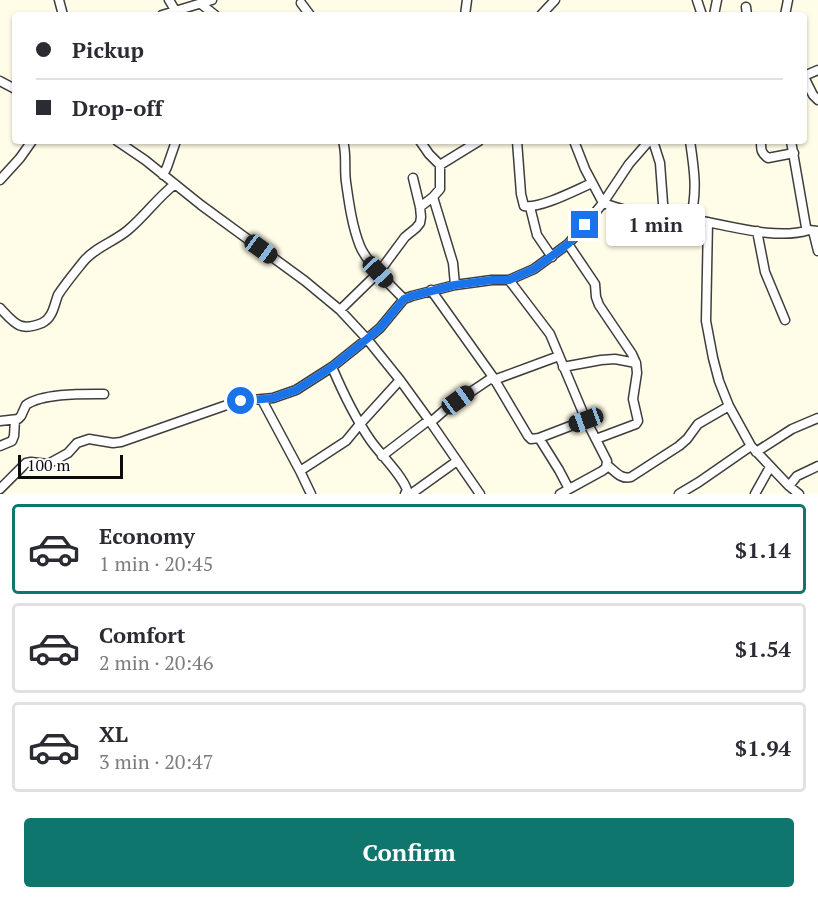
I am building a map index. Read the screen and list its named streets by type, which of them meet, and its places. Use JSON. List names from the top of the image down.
{
  "scale_bar": "100 m",
  "page": {
    "banner": ["Pickup", "Drop-off"],
    "bubble": "1 min",
    "scale": "100 m",
    "list": [
      {
        "name": "Economy",
        "note": "1 min · 20:45",
        "value": "$1.14"
      },
      {
        "name": "Comfort",
        "note": "2 min · 20:46",
        "value": "$1.54"
      },
      {
        "name": "XL",
        "note": "3 min · 20:47",
        "value": "$1.94"
      }
    ],
    "buttons": "Confirm"
  }
}
